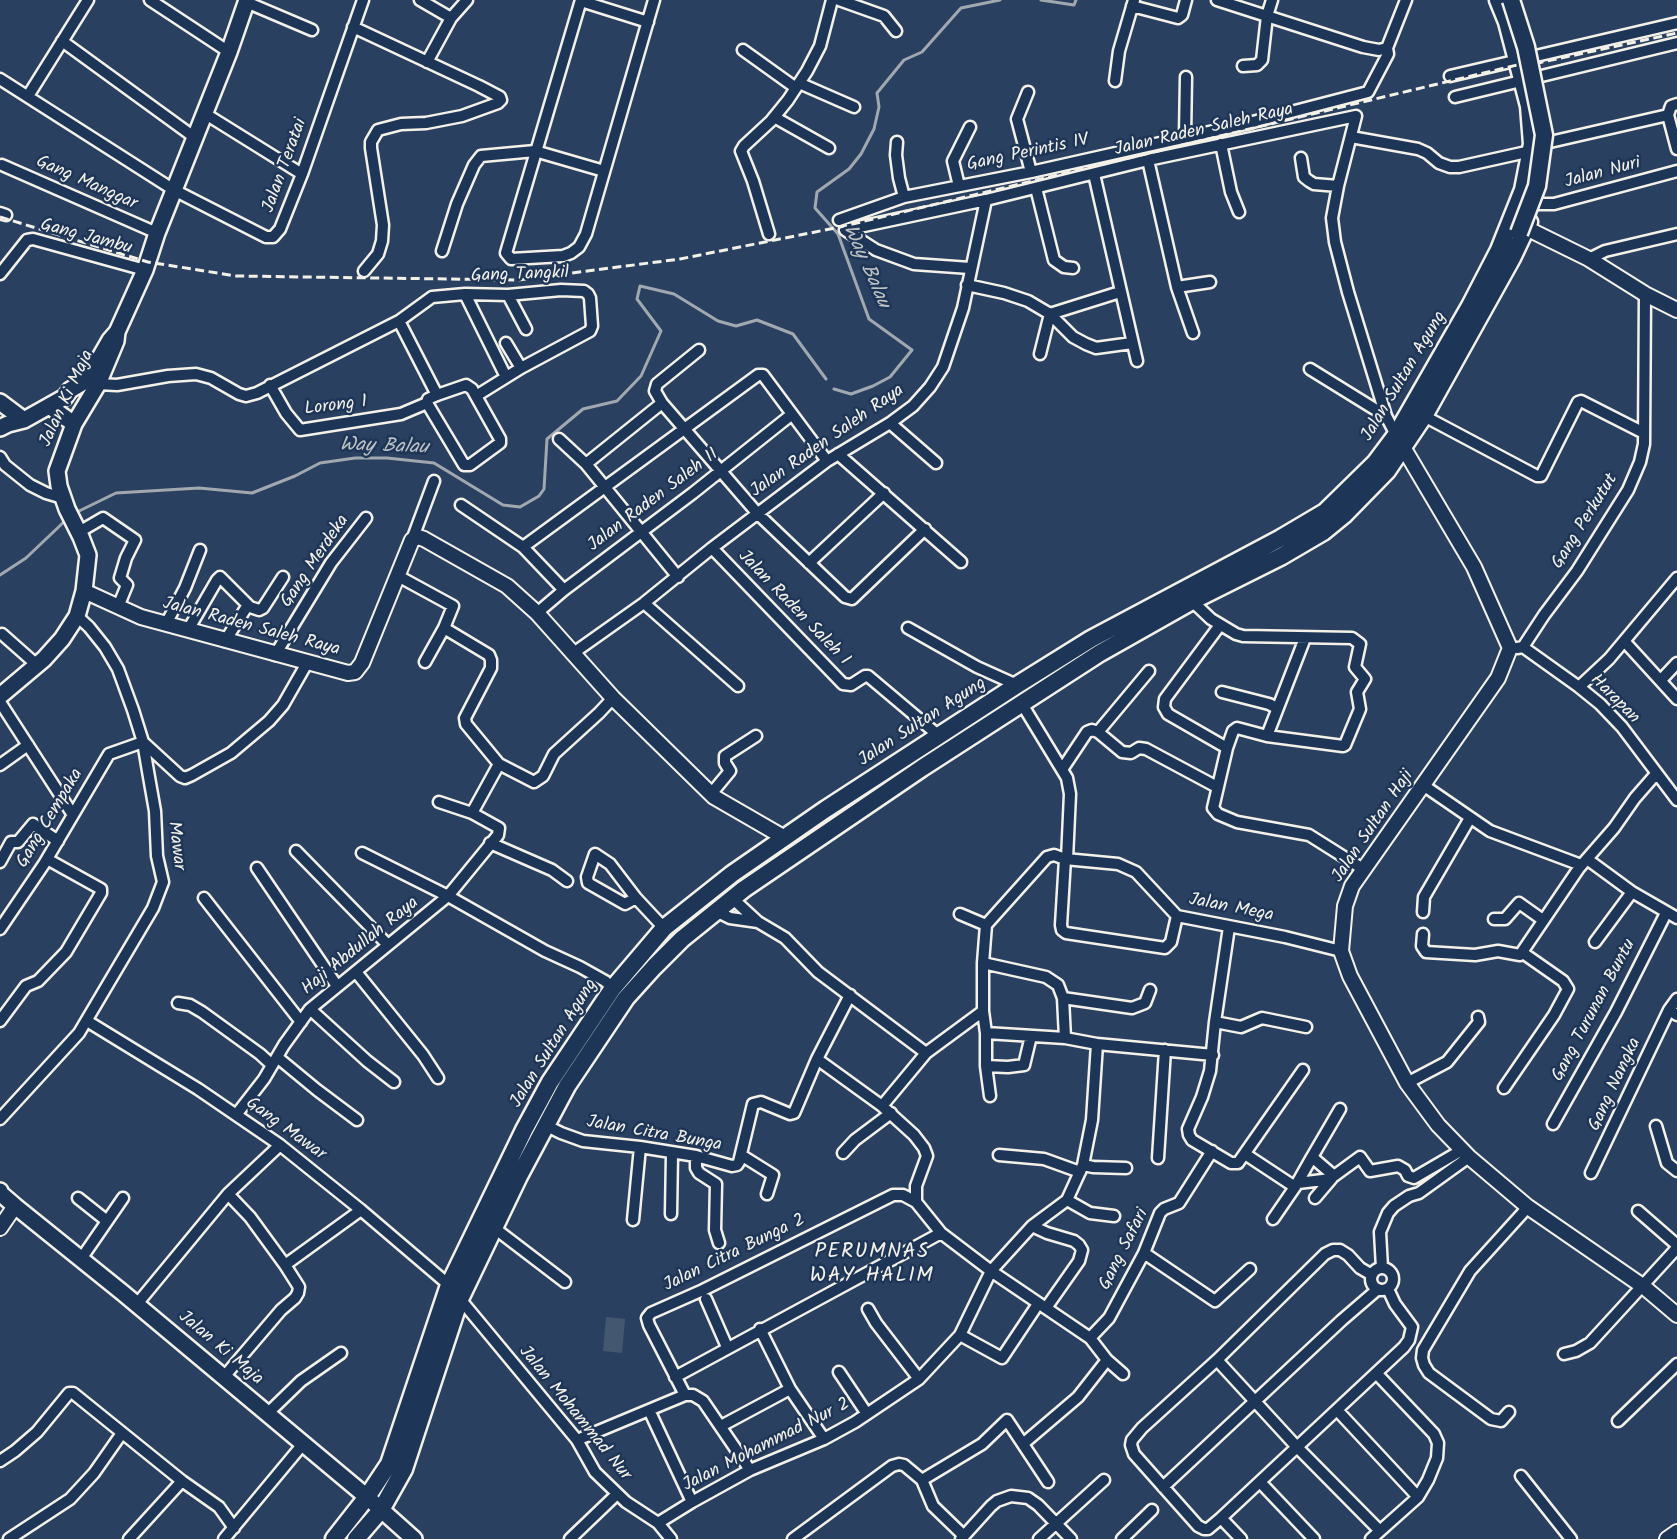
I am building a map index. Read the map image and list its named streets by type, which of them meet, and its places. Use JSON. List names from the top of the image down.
{
  "streets": {
    "main road": ["Jalan Sultan Agung", "Jalan Ki Maja"],
    "street": [
      "Jalan Raden Saleh Raya",
      "Gang Perintis IV",
      "Jalan Teratai",
      "Jalan Nuri",
      "Gang Manggar",
      "Gang Jambu",
      "Gang Tangkil",
      "Lorong 1",
      "Jalan Raden Saleh II",
      "Gang Perkutut",
      "Gang Merdeka",
      "Jalan Raden Saleh I",
      "Harapan",
      "Gang Cempaka",
      "Jalan Sultan Haji",
      "Mawar",
      "Jalan Mega",
      "Haji Abdullah Raya",
      "Gang Turunan Buntu",
      "Gang Nangka",
      "Gang Mawar",
      "Jalan Citra Bunga",
      "Gang Safari",
      "Jalan Citra Bunga 2",
      "Jalan Mohammad Nur",
      "Jalan Mohammad Nur 2"
    ]
  },
  "crossings": [
    ["Jalan Raden Saleh Raya", "Jalan Ki Maja"],
    ["Jalan Raden Saleh Raya", "Gang Merdeka"],
    ["Jalan Raden Saleh Raya", "Jalan Raden Saleh I"],
    ["Jalan Teratai", "Jalan Ki Maja"],
    ["Jalan Nuri", "Jalan Sultan Agung"],
    ["Gang Manggar", "Jalan Ki Maja"],
    ["Gang Jambu", "Jalan Ki Maja"],
    ["Gang Tangkil", "Jalan Ki Maja"],
    ["Gang Tangkil", "Lorong 1"],
    ["Jalan Sultan Agung", "Jalan Ki Maja"],
    ["Jalan Sultan Agung", "Jalan Raden Saleh I"],
    ["Jalan Sultan Agung", "Gang Mawar"],
    ["Jalan Sultan Agung", "Jalan Citra Bunga"],
    ["Jalan Sultan Agung", "Jalan Mohammad Nur"],
    ["Jalan Ki Maja", "Mawar"],
    ["Gang Perkutut", "Harapan"],
    ["Gang Perkutut", "Jalan Sultan Haji"],
    ["Harapan", "Jalan Sultan Haji"],
    ["Gang Cempaka", "Mawar"],
    ["Jalan Sultan Haji", "Jalan Mega"],
    ["Mawar", "Gang Mawar"],
    ["Haji Abdullah Raya", "Gang Mawar"],
    ["Jalan Mohammad Nur", "Jalan Mohammad Nur 2"]
  ],
  "districts": ["PERUMNAS WAY HALIM"],
  "water": ["Way Balau"]
}
